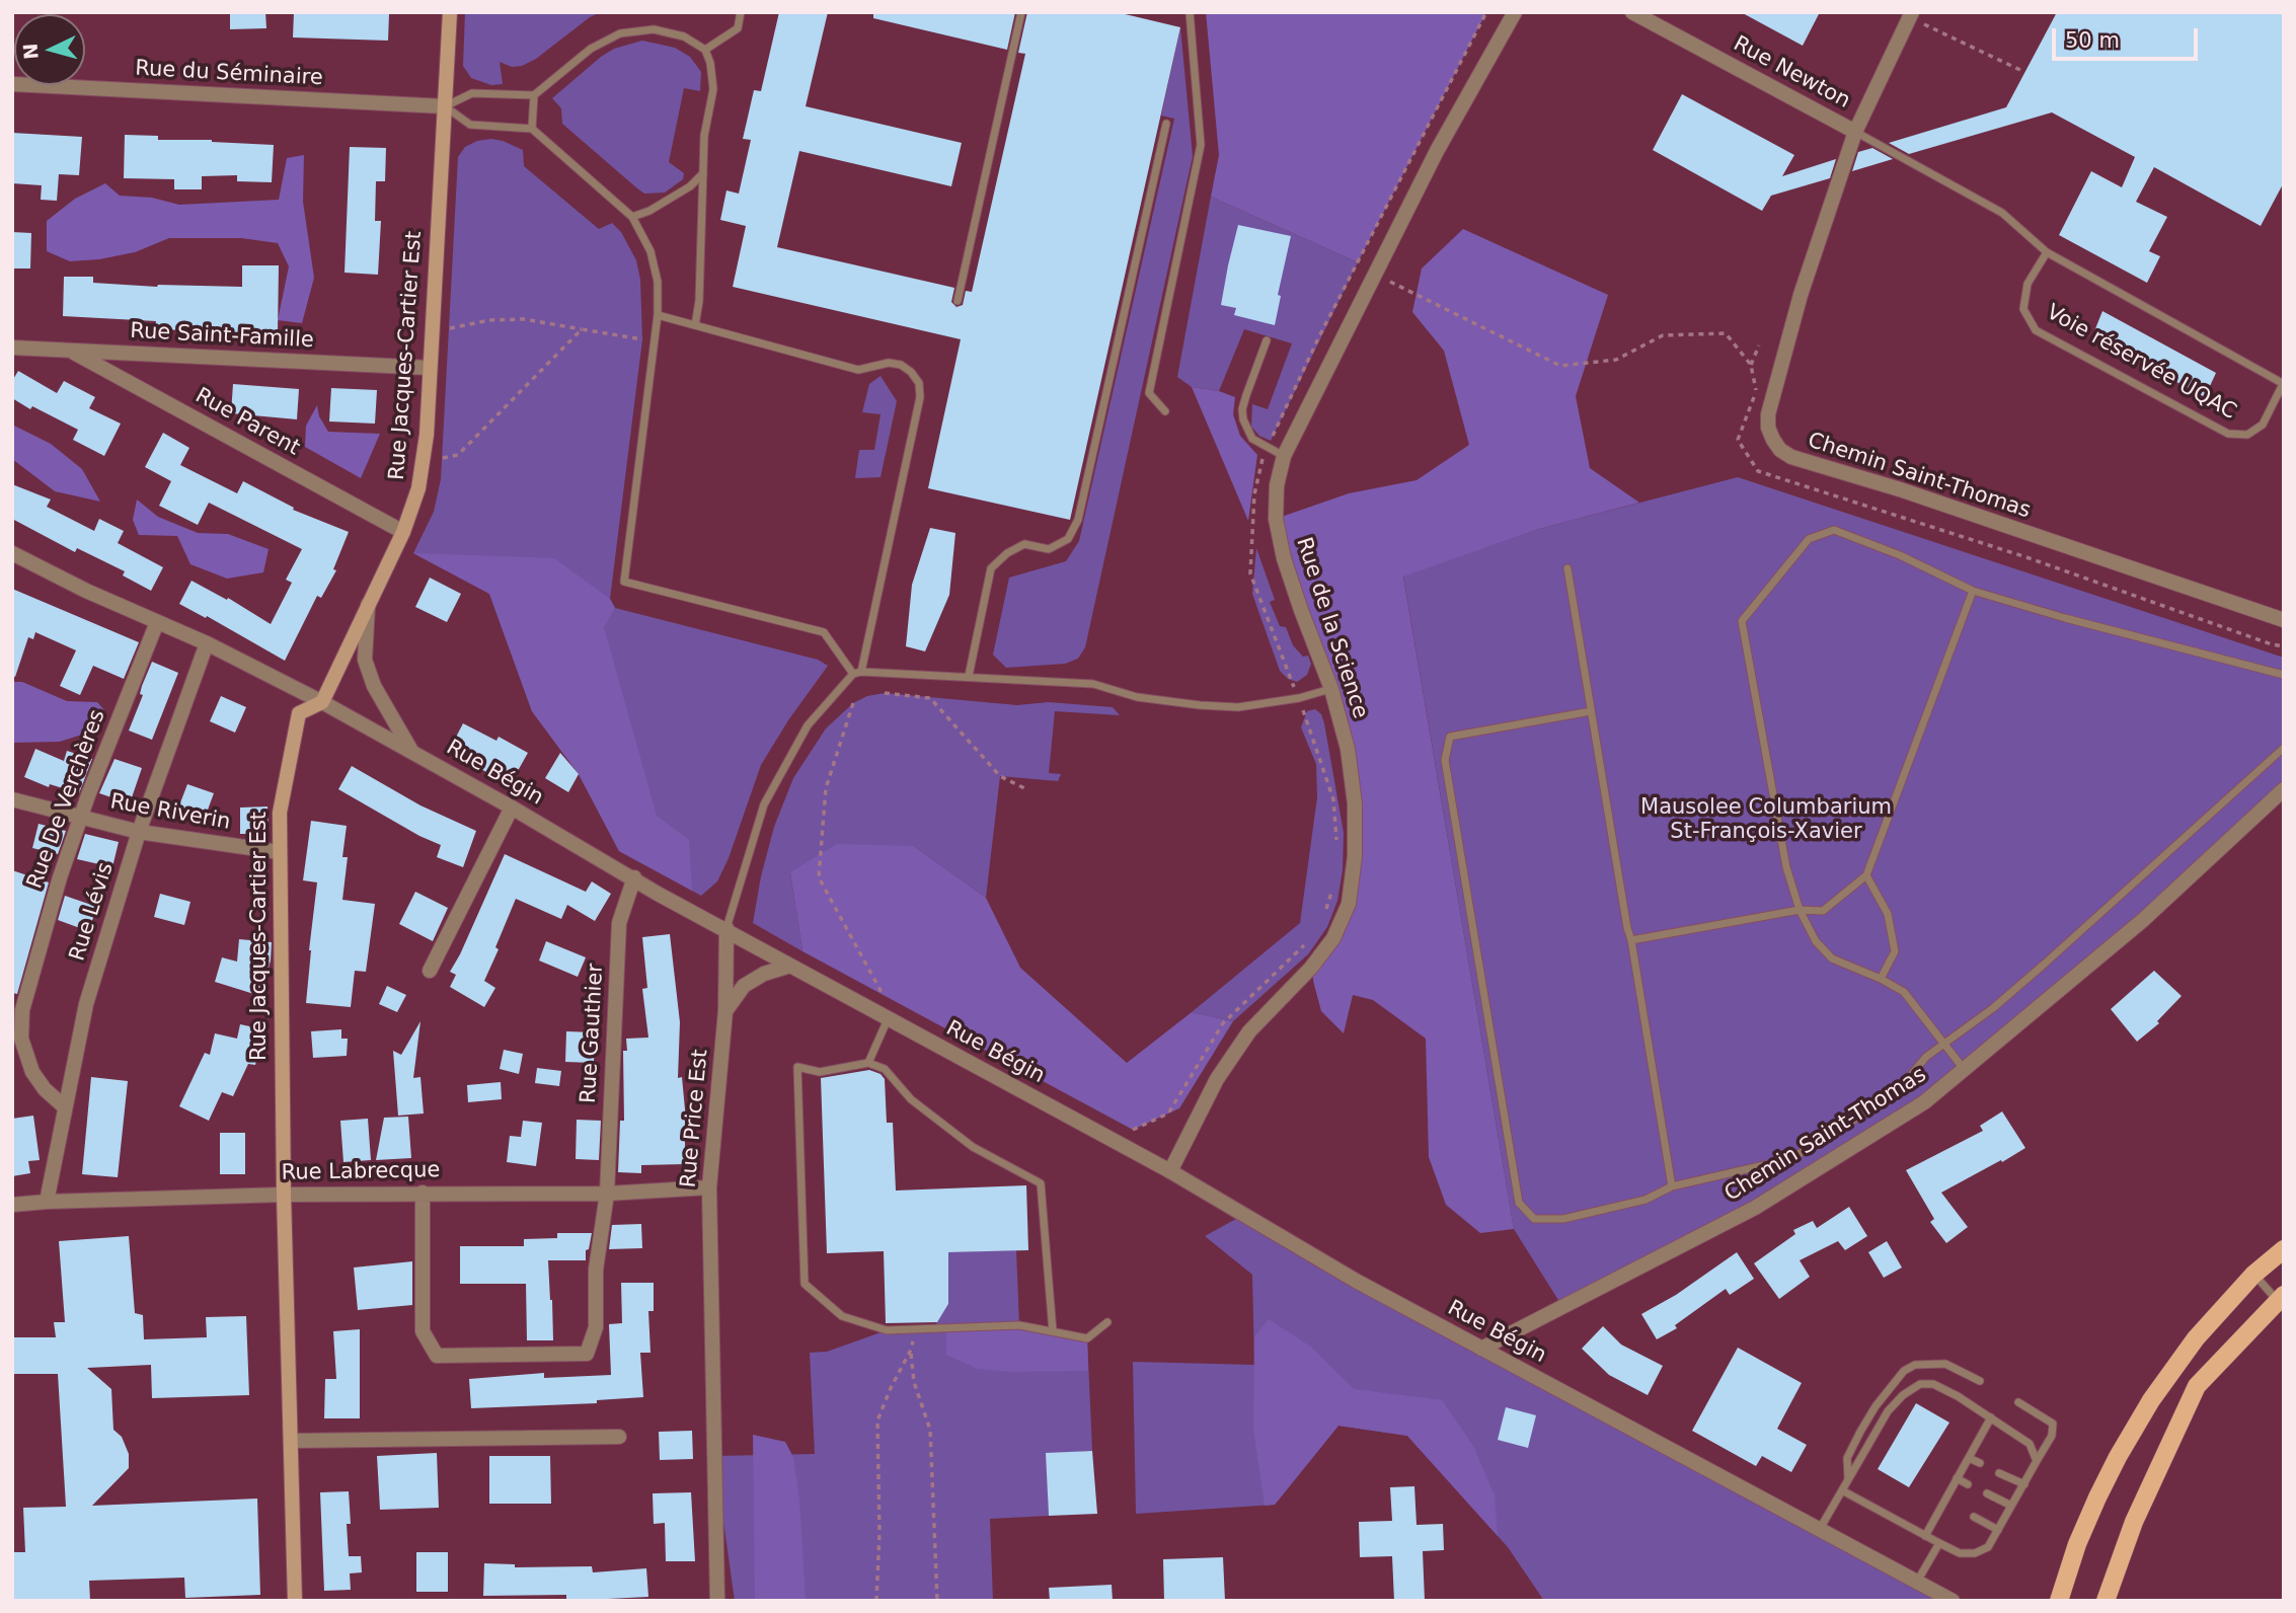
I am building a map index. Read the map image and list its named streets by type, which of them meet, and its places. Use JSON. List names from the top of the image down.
{
  "streets": {
    "main road": ["Rue Jacques-Cartier Est"],
    "street": [
      "Rue Newton",
      "Rue du Séminaire",
      "Rue Saint-Famille",
      "Rue Parent",
      "Chemin Saint-Thomas",
      "Rue de la Science",
      "Rue Bégin",
      "Rue De Verchères",
      "Rue Riverin",
      "Rue Lévis",
      "Rue Gauthier",
      "Rue Price Est",
      "Rue Labrecque"
    ],
    "lane": ["Voie réservée UQAC"]
  },
  "crossings": [
    ["Rue Newton", "Voie réservée UQAC"],
    ["Rue Newton", "Chemin Saint-Thomas"],
    ["Rue du Séminaire", "Rue Jacques-Cartier Est"],
    ["Rue Saint-Famille", "Rue Jacques-Cartier Est"],
    ["Rue Saint-Famille", "Rue Parent"],
    ["Rue Jacques-Cartier Est", "Rue Parent"],
    ["Rue Jacques-Cartier Est", "Rue Bégin"],
    ["Rue Jacques-Cartier Est", "Rue Riverin"],
    ["Rue Jacques-Cartier Est", "Rue Labrecque"],
    ["Voie réservée UQAC", "Chemin Saint-Thomas"],
    ["Chemin Saint-Thomas", "Rue Bégin"],
    ["Rue de la Science", "Rue Bégin"],
    ["Rue Bégin", "Rue De Verchères"],
    ["Rue Bégin", "Rue Lévis"],
    ["Rue Bégin", "Rue Gauthier"],
    ["Rue Bégin", "Rue Price Est"],
    ["Rue De Verchères", "Rue Riverin"],
    ["Rue De Verchères", "Rue Lévis"],
    ["Rue Riverin", "Rue Lévis"],
    ["Rue Lévis", "Rue Labrecque"],
    ["Rue Gauthier", "Rue Labrecque"],
    ["Rue Price Est", "Rue Labrecque"]
  ],
  "parks": ["Mausolee Columbarium St-François-Xavier"],
  "scale_bar": "50 m",
  "north": "left"
}
